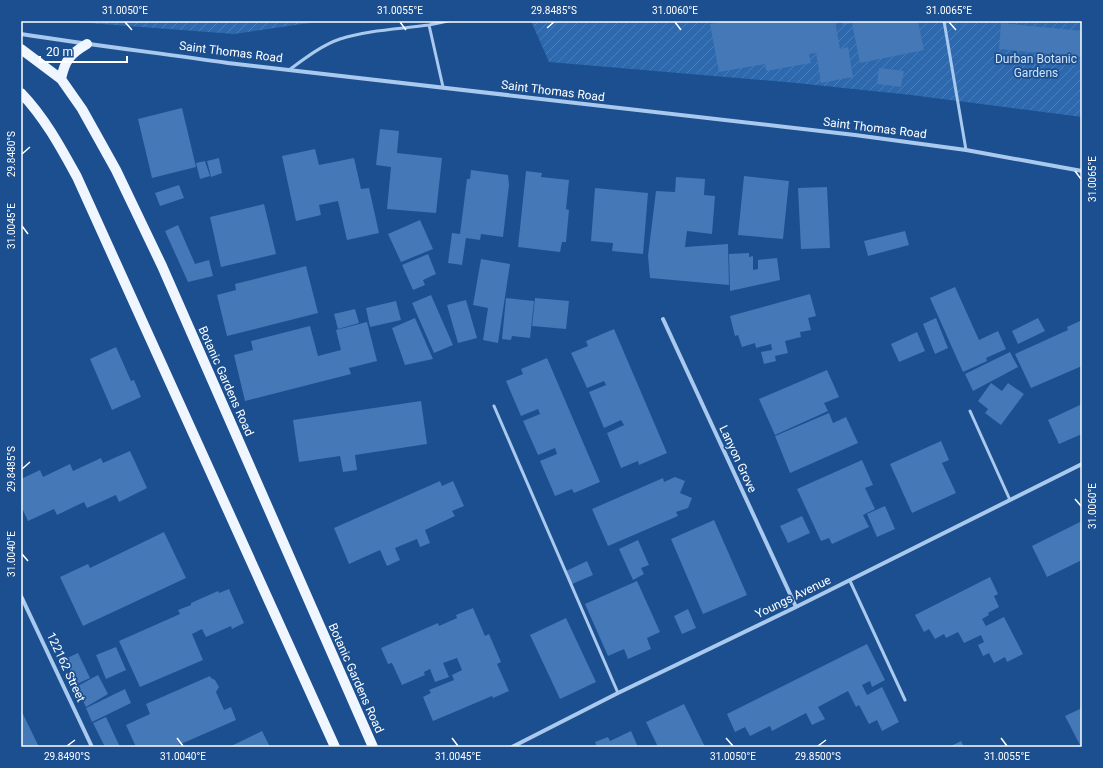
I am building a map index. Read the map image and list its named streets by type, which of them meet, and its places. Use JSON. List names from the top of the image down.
{
  "streets": {
    "main road": ["Botanic Gardens Road"],
    "street": [
      "Saint Thomas Road",
      "Lanyon Grove",
      "Youngs Avenue",
      "122162 Street"
    ]
  },
  "crossings": [
    ["Lanyon Grove", "Youngs Avenue"]
  ],
  "parks": ["Durban Botanic Gardens"],
  "scale_bar": "20 m",
  "coordinates": [
    "31.0050°E",
    "31.0055°E",
    "29.8485°S",
    "31.0060°E",
    "31.0065°E",
    "29.8480°S",
    "31.0045°E",
    "31.0040°E",
    "29.8490°S",
    "29.8500°S"
  ]
}
